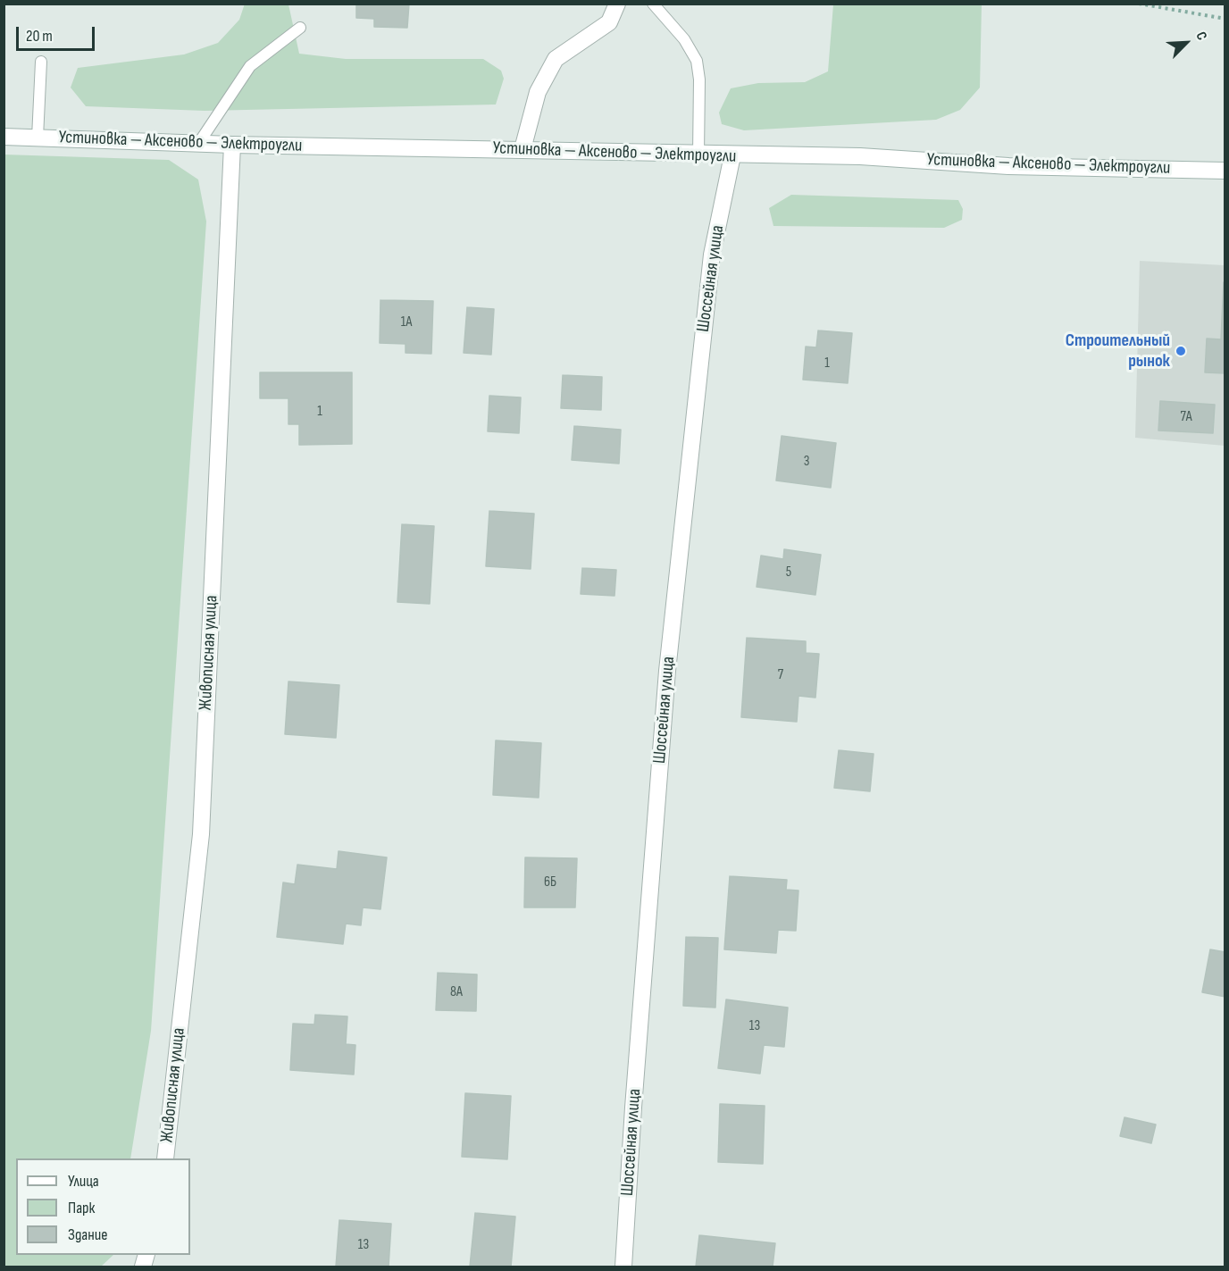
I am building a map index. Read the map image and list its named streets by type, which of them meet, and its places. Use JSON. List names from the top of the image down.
{
  "streets": {
    "street": ["Устиновка — Аксеново — Электроугли", "Шоссейная улица", "Живописная улица"]
  },
  "crossings": [
    ["Устиновка — Аксеново — Электроугли", "Шоссейная улица"],
    ["Устиновка — Аксеново — Электроугли", "Живописная улица"]
  ],
  "places": ["Строительный рынок"],
  "house_numbers": [
    "1А",
    "1",
    "1",
    "7А",
    "3",
    "5",
    "7",
    "6Б",
    "8А",
    "13",
    "13"
  ],
  "legend": ["Улица", "Парк", "Здание"],
  "scale_bar": "20 m",
  "north": "top right"
}
